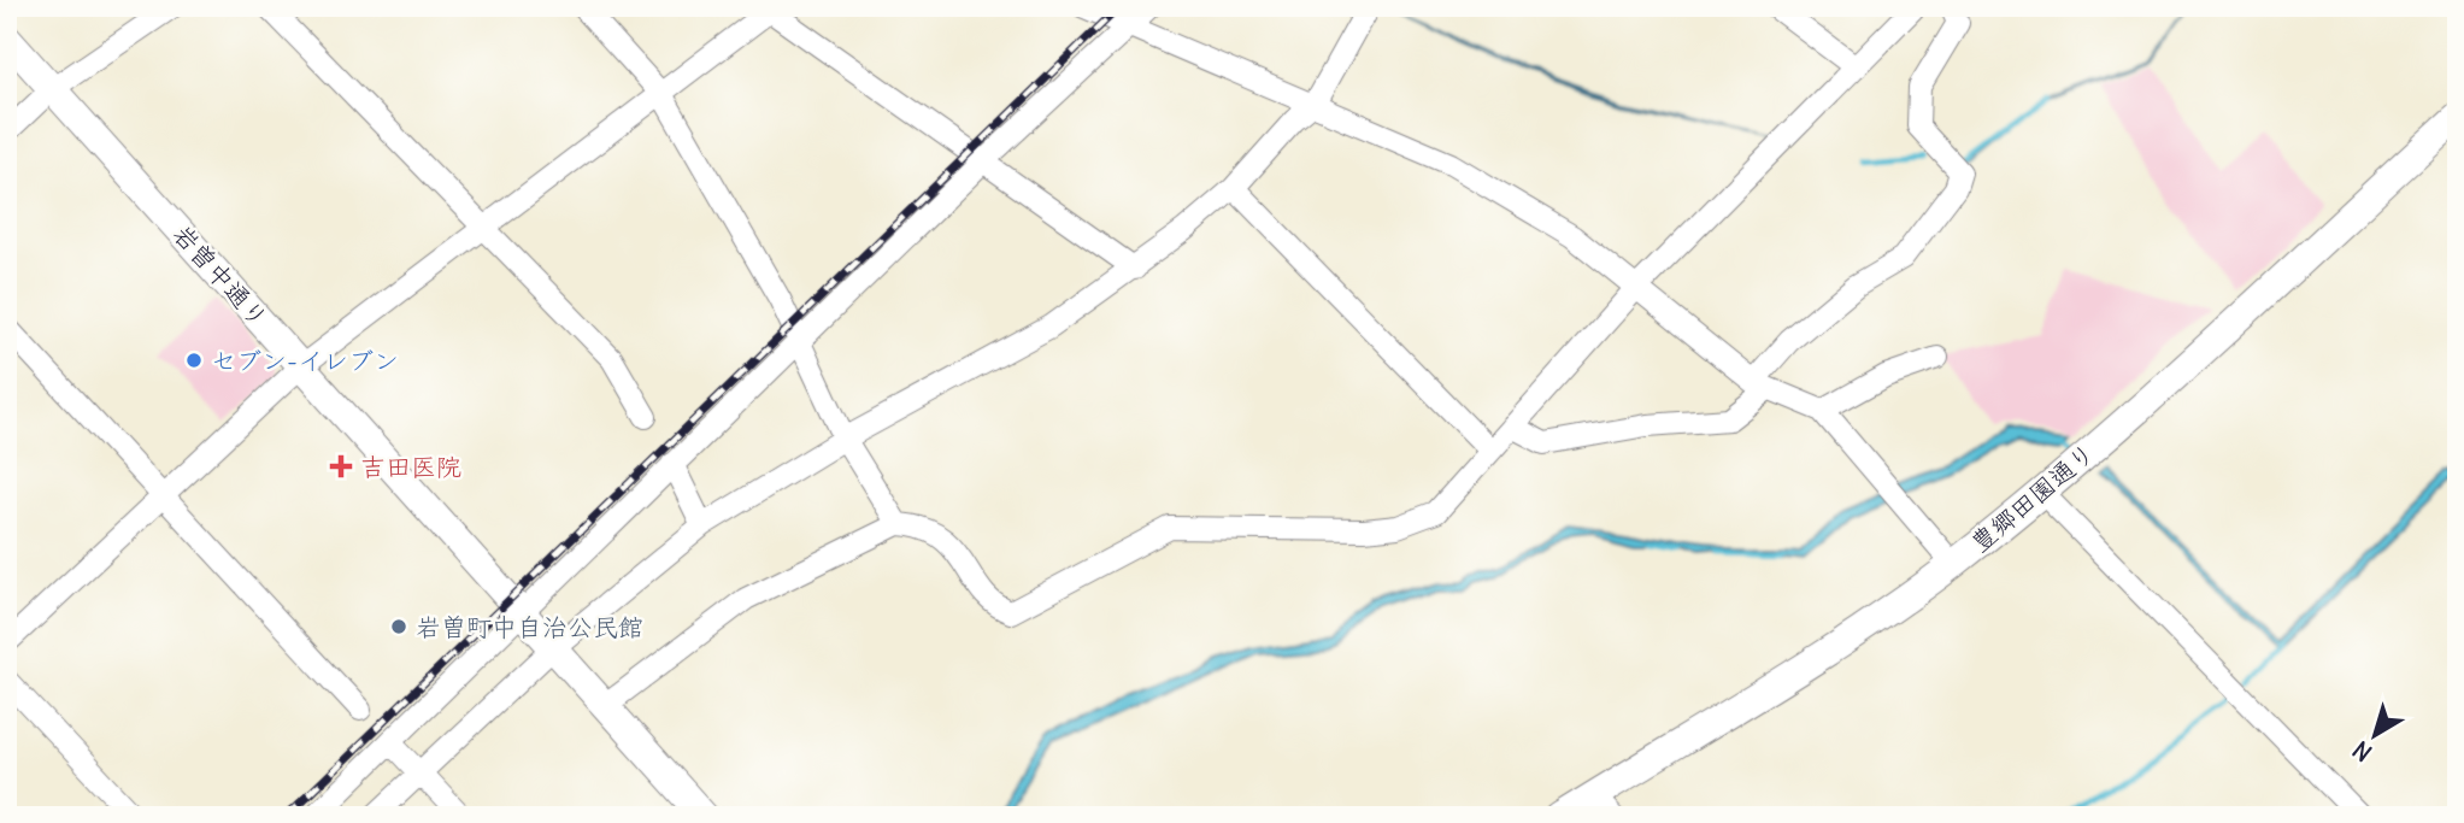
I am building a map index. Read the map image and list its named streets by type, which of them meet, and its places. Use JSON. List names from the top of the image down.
{
  "streets": {
    "street": ["岩曽中通り", "豊郷田園通り"]
  },
  "places": {
    "other": ["セブン-イレブン", "岩曽町中自治公民館"],
    "health": ["吉田医院"]
  },
  "north": "bottom left"
}
